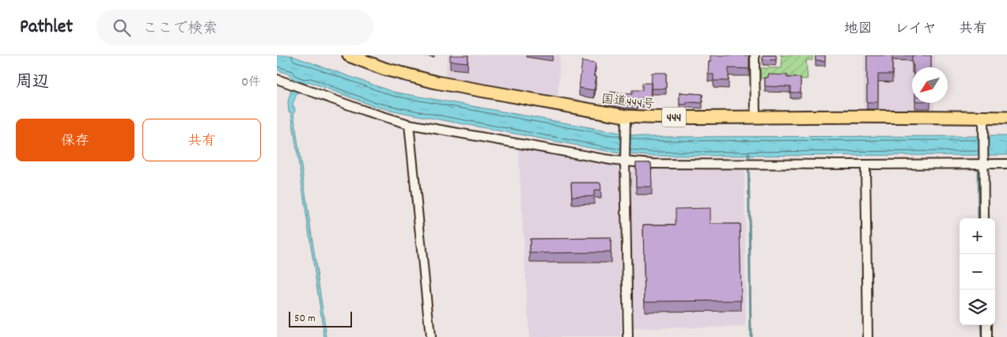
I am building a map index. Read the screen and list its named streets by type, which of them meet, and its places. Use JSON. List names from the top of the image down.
{
  "streets": {
    "highway": ["国道444号", "444"]
  },
  "scale_bar": "50 m",
  "north": "bottom left",
  "page": {
    "header": "Pathlet",
    "search": "ここで検索",
    "nav": ["地図", "レイヤ", "共有"],
    "heading": ["周辺", "0件"],
    "buttons": ["保存", "共有"],
    "map_buttons": ["+", "−"],
    "scale": "50 m"
  }
}
